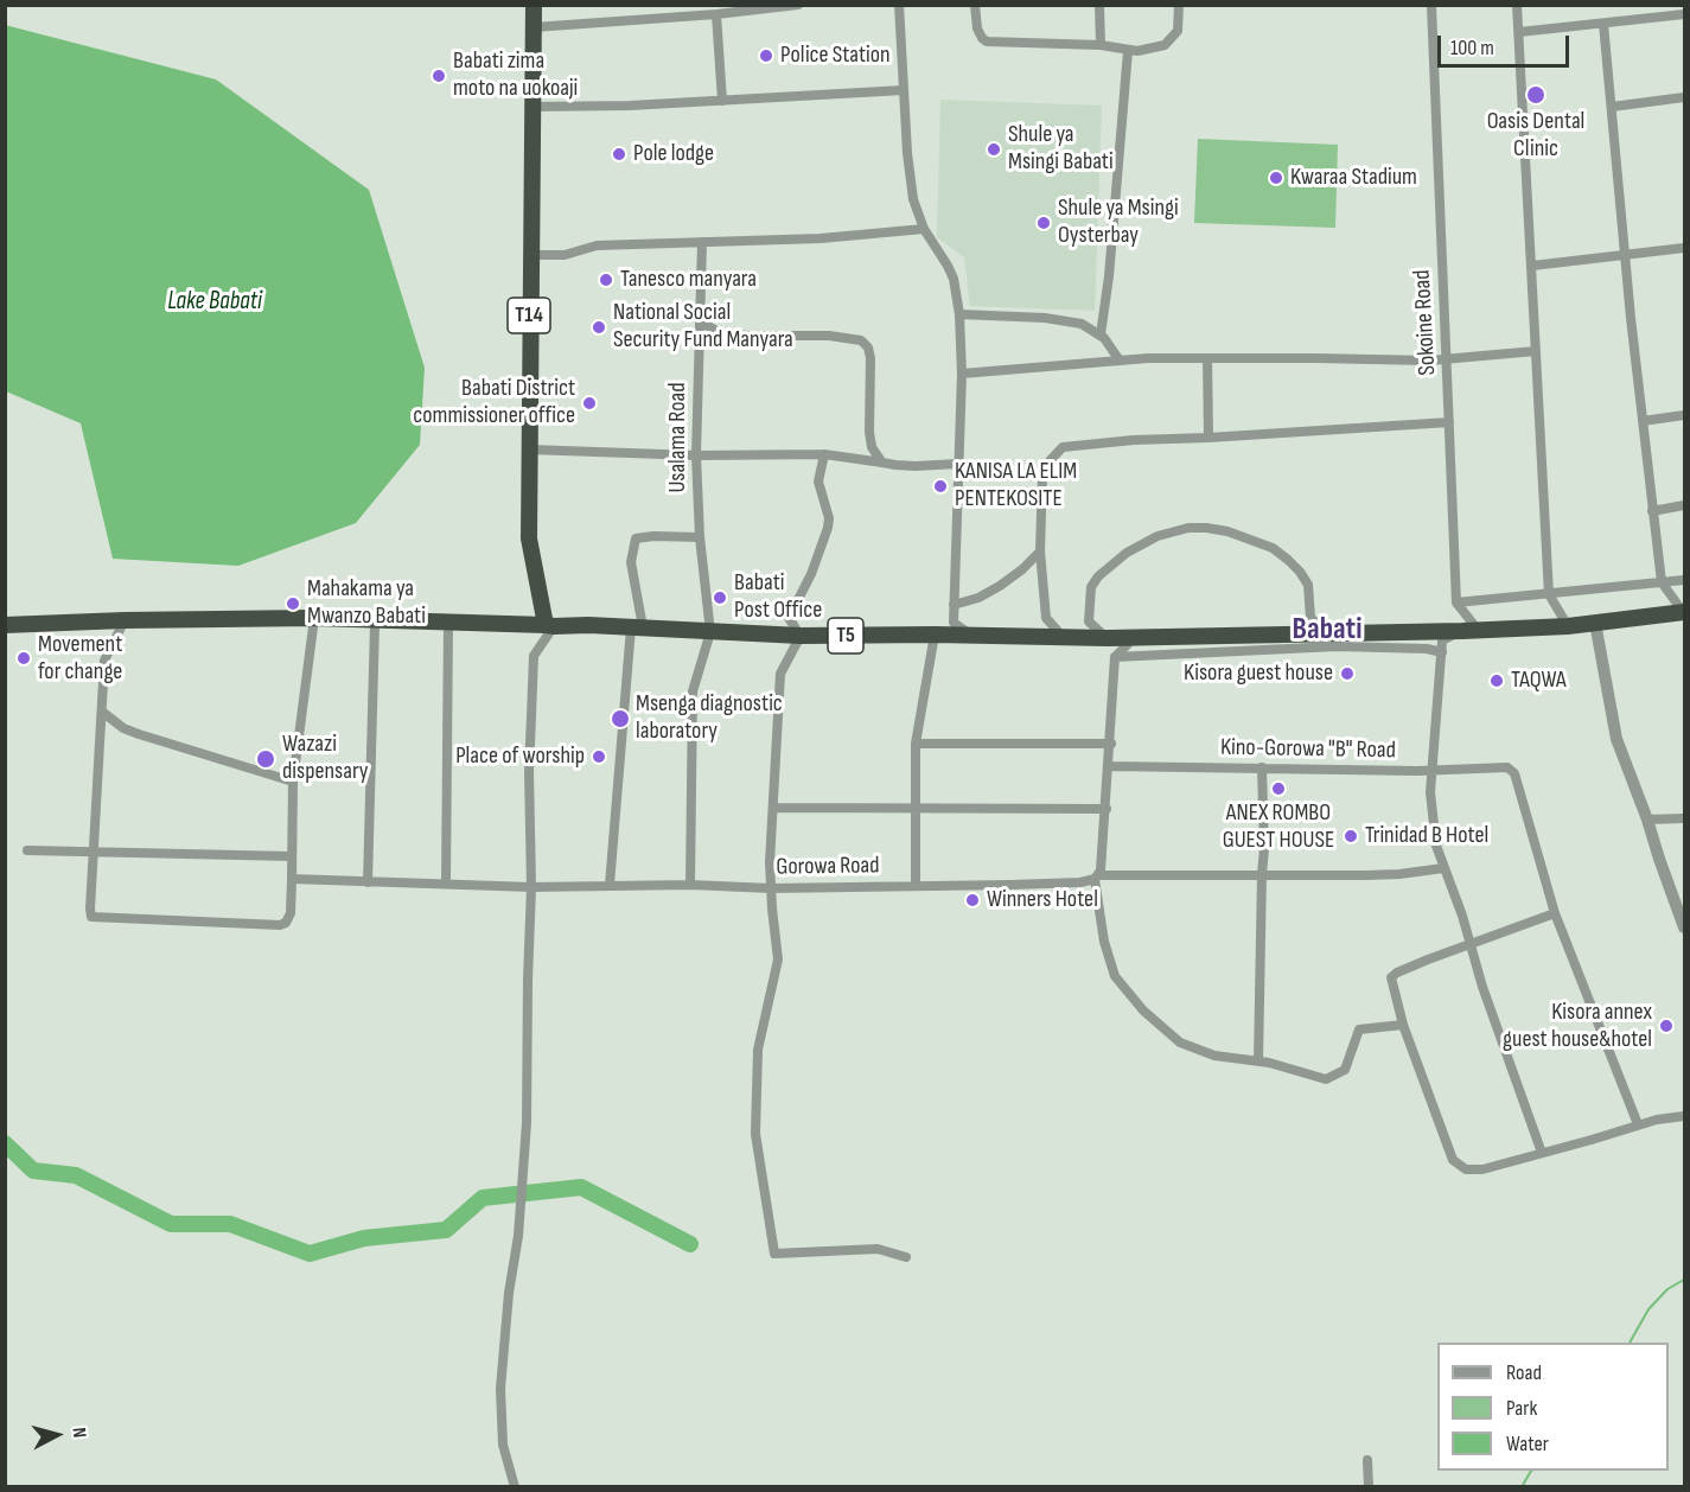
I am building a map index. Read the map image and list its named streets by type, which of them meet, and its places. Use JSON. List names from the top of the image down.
{
  "streets": {
    "highway": ["T14", "T5"],
    "street": [
      "Sokoine Road",
      "Usalama Road",
      "Kino-Gorowa \"B\" Road",
      "Gorowa Road"
    ]
  },
  "crossings": [
    ["T14", "T5"],
    ["Usalama Road", "T5"]
  ],
  "districts": ["Babati"],
  "water": ["Lake Babati"],
  "places": [
    "Police Station",
    "Babati zima moto na uokoaji",
    "Oasis Dental Clinic",
    "Shule ya Msingi Babati",
    "Pole lodge",
    "Kwaraa Stadium",
    "Shule ya Msingi Oysterbay",
    "Tanesco manyara",
    "National Social Security Fund Manyara",
    "Babati District commissioner office",
    "KANISA LA ELIM PENTEKOSITE",
    "Babati Post Office",
    "Mahakama ya Mwanzo Babati",
    "Movement for change",
    "Kisora guest house",
    "TAQWA",
    "Msenga diagnostic laboratory",
    "Place of worship",
    "Wazazi dispensary",
    "ANEX ROMBO GUEST HOUSE",
    "Trinidad B Hotel",
    "Winners Hotel",
    "Kisora annex guest house&hotel"
  ],
  "legend": ["Road", "Park", "Water"],
  "scale_bar": "100 m",
  "north": "right"
}
